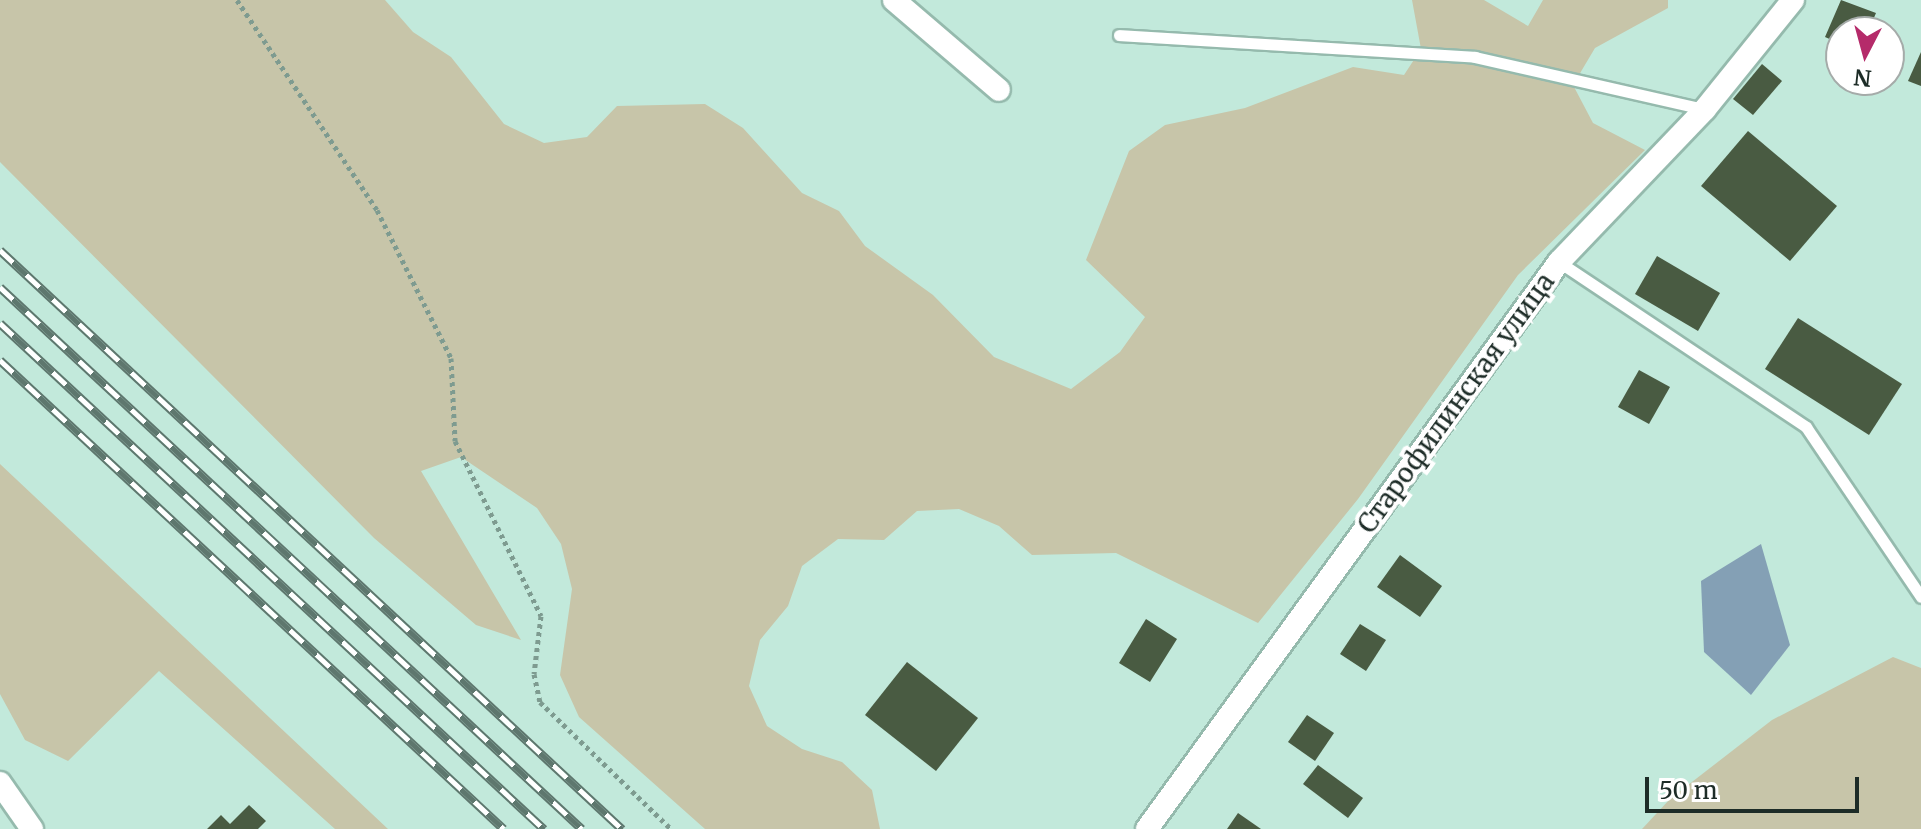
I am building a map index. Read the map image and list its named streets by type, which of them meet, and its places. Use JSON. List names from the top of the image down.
{
  "streets": {
    "street": ["Старофилинская улица"]
  },
  "scale_bar": "50 m",
  "north": "bottom"
}
